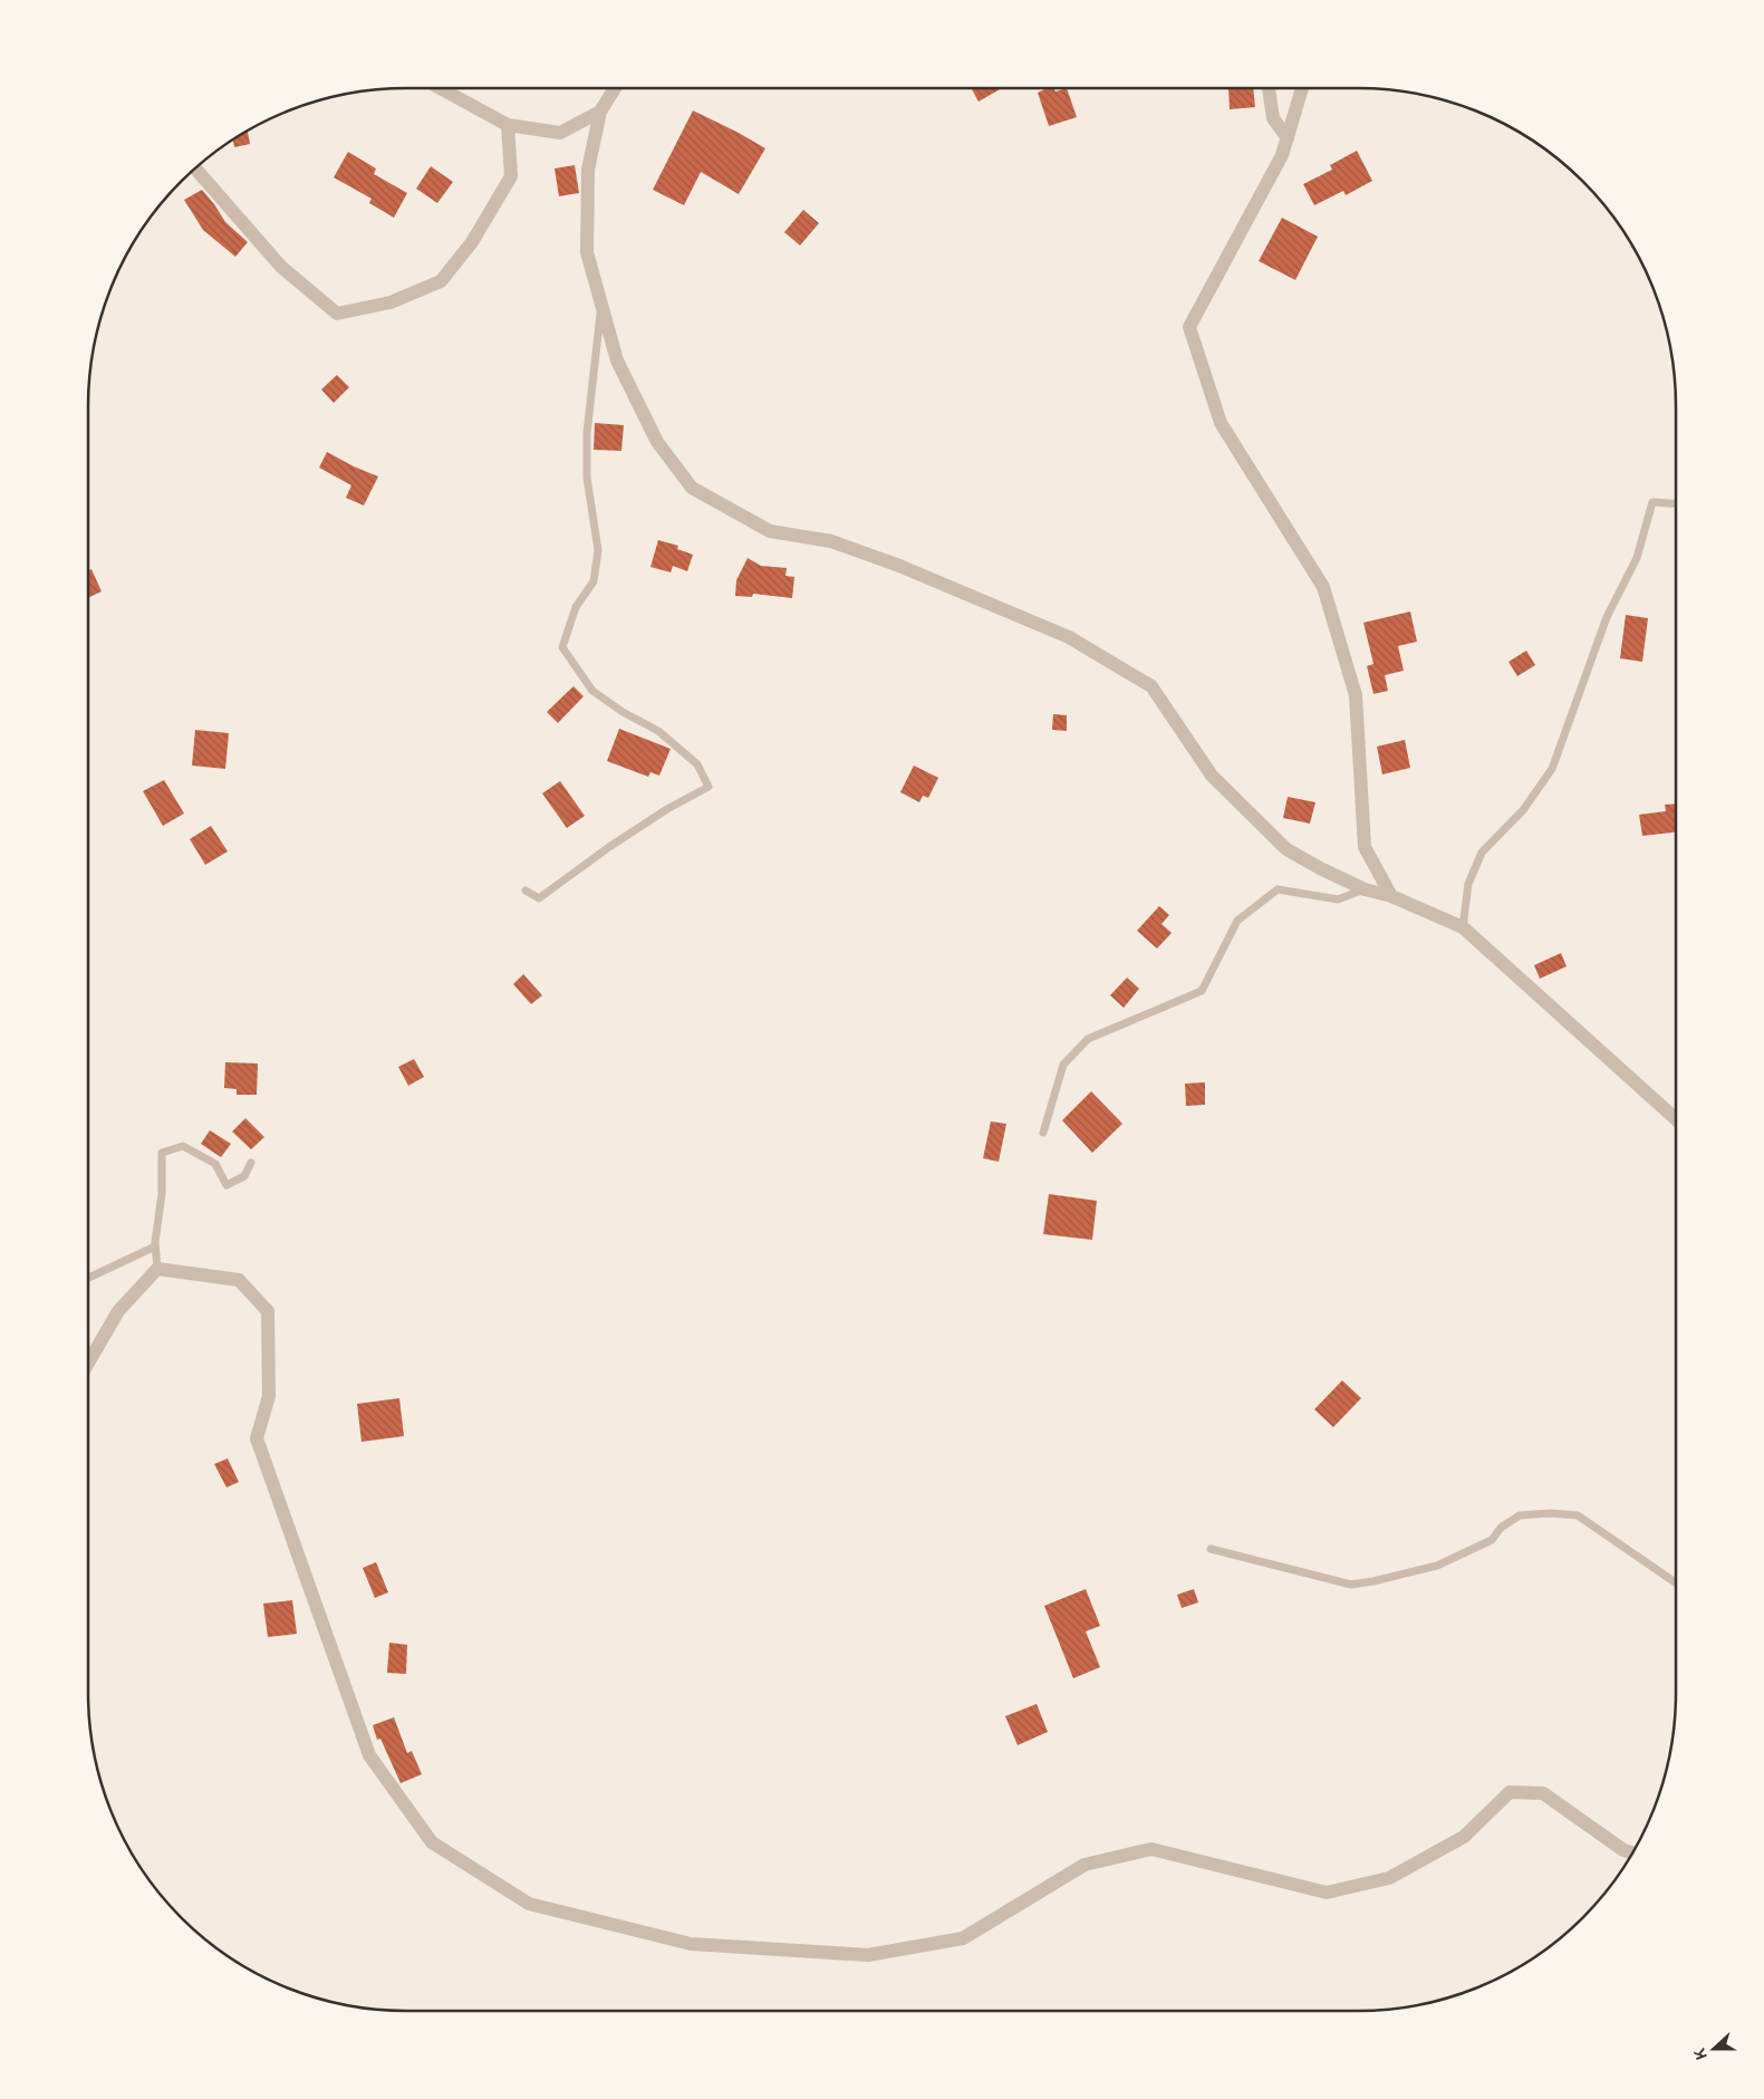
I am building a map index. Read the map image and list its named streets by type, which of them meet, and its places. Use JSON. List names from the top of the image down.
{
  "north": "left"
}
